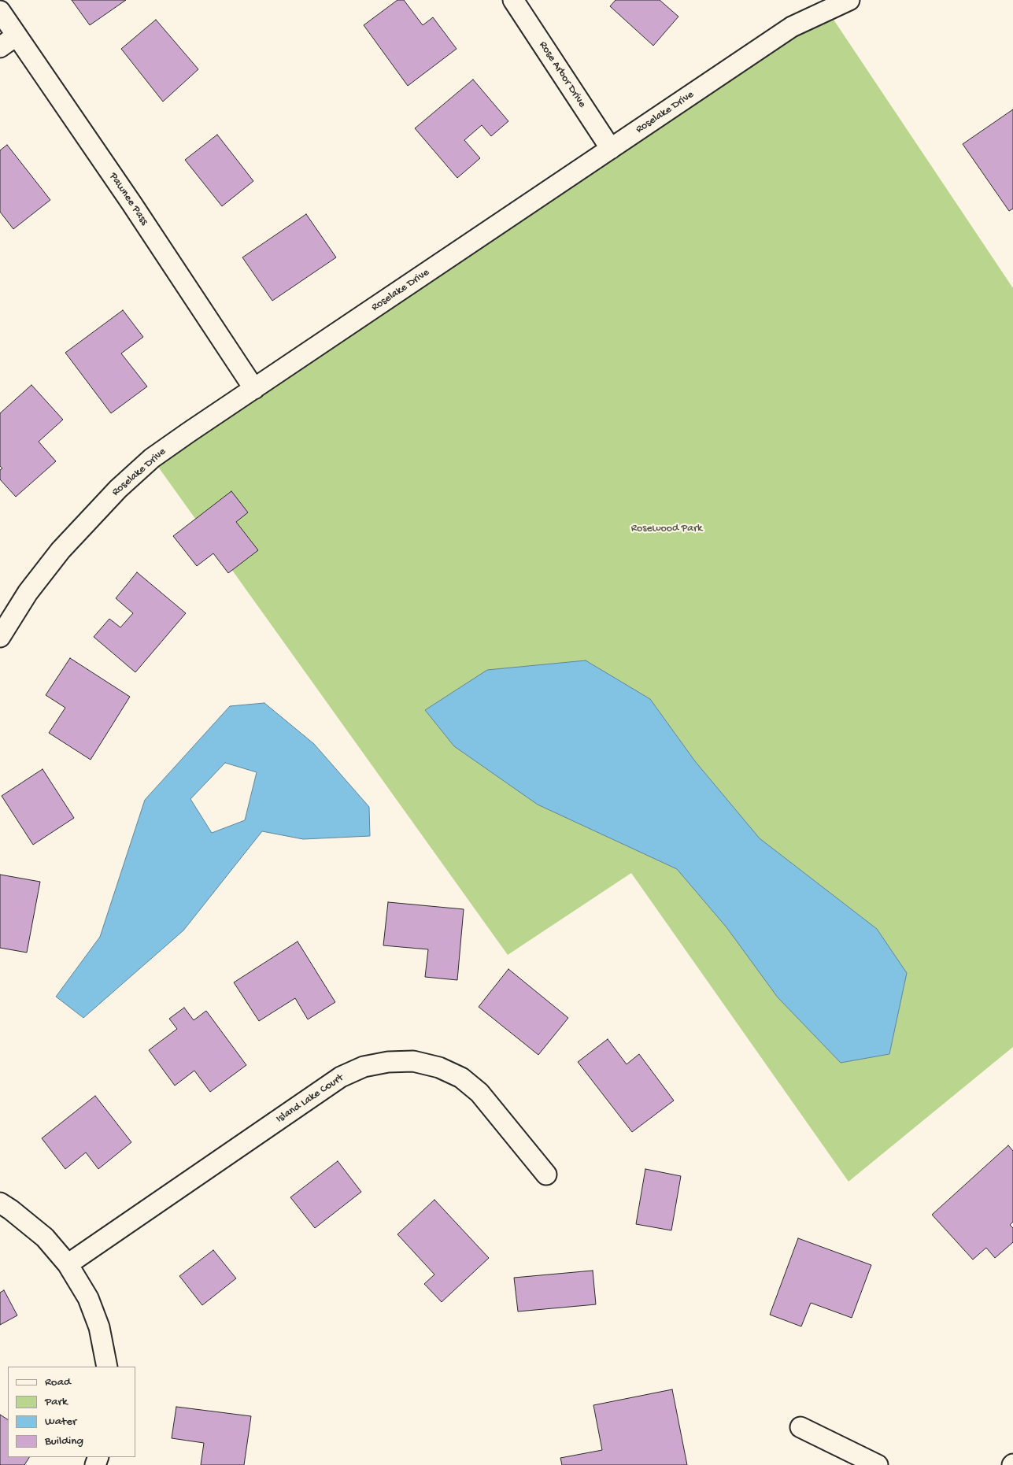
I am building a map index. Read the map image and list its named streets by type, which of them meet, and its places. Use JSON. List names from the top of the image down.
{
  "streets": {
    "street": [
      "Rose Arbor Drive",
      "Roselake Drive",
      "Pawnee Pass",
      "Island Lake Court"
    ]
  },
  "crossings": [
    ["Rose Arbor Drive", "Roselake Drive"],
    ["Roselake Drive", "Pawnee Pass"]
  ],
  "parks": ["Rosewood Park"],
  "legend": [
    "Road",
    "Park",
    "Water",
    "Building"
  ]
}
